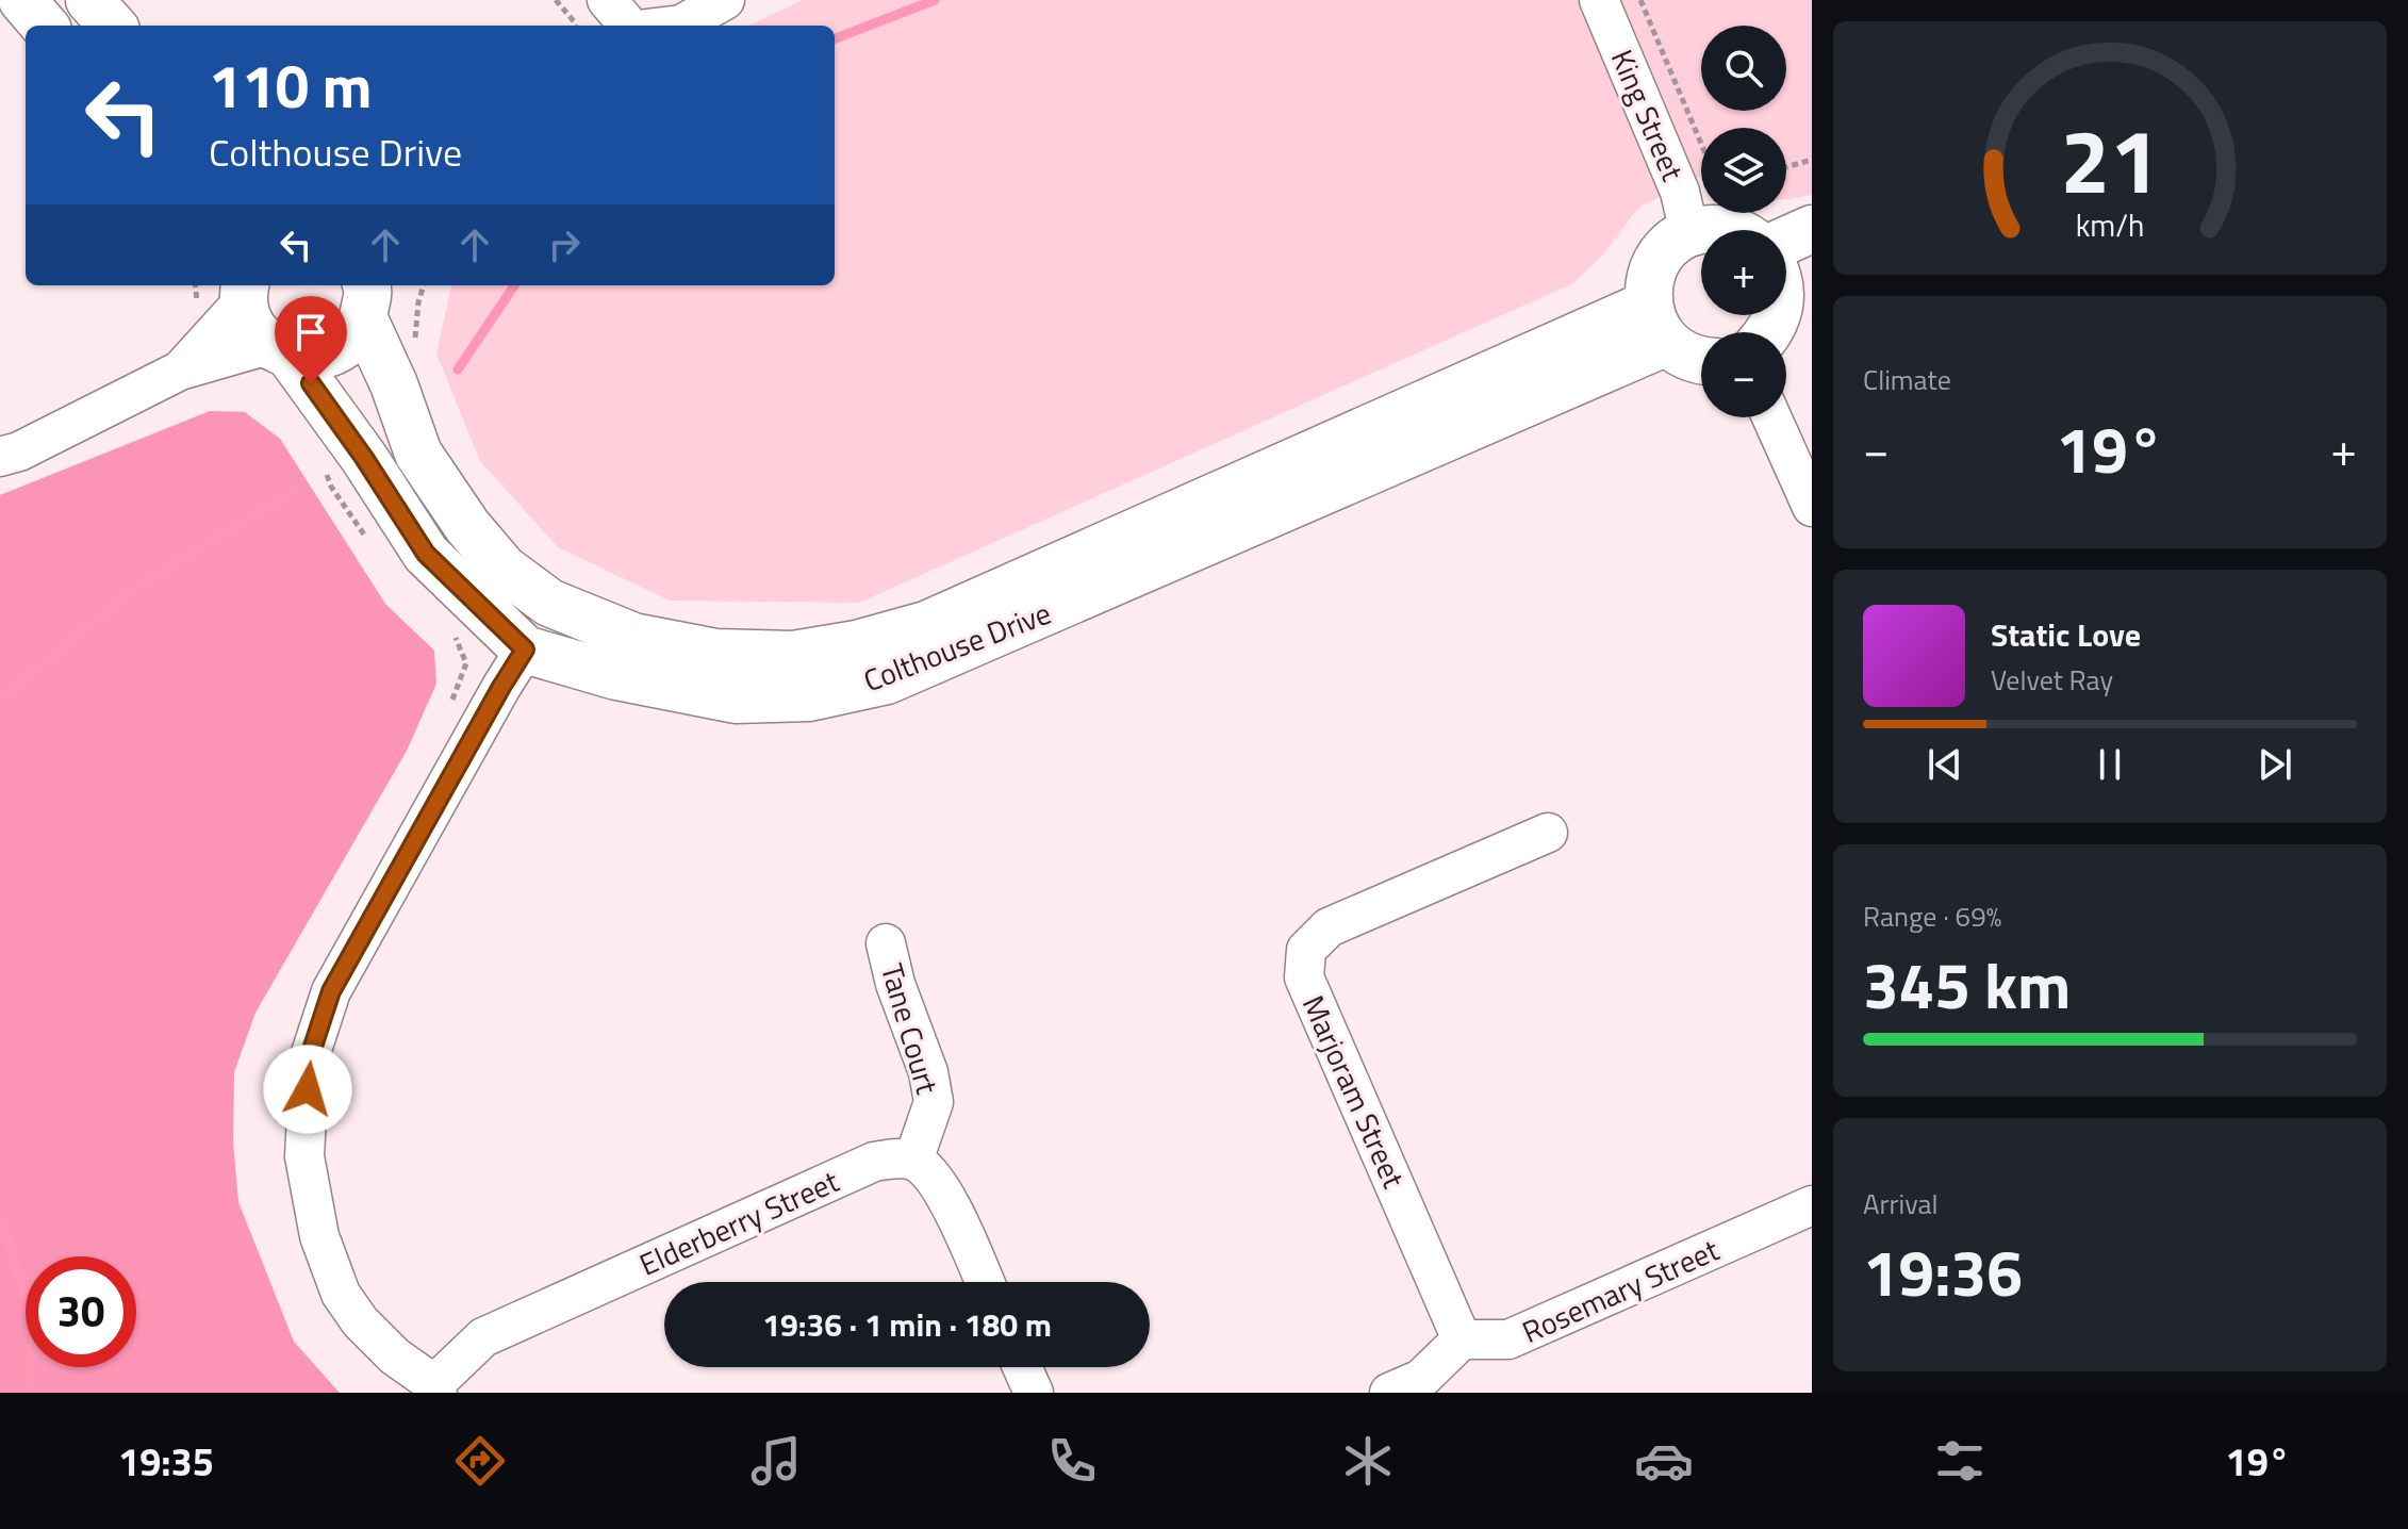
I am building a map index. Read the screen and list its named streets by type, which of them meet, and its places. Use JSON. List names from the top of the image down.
{
  "streets": {
    "street": [
      "King Street",
      "Colthouse Drive",
      "Tane Court",
      "Marjoram Street",
      "Elderberry Street",
      "Rosemary Street"
    ]
  },
  "crossings": [
    ["Tane Court", "Elderberry Street"],
    ["Marjoram Street", "Rosemary Street"]
  ],
  "page": {
    "map_buttons": ["+", "−"],
    "turn": ["110 m", "Colthouse Drive"],
    "tile": [
      "Climate",
      ["Range · 69%", "345 km"],
      ["Arrival", "19:36"]
    ],
    "heat": ["−", "19°", "+"],
    "song": ["Static Love", "Velvet Ray"],
    "limit": "30",
    "trip": "19:36 · 1 min · 180 m",
    "tabs": ["19:35", "19°"],
    "gauge": ["21", "km/h"]
  }
}
